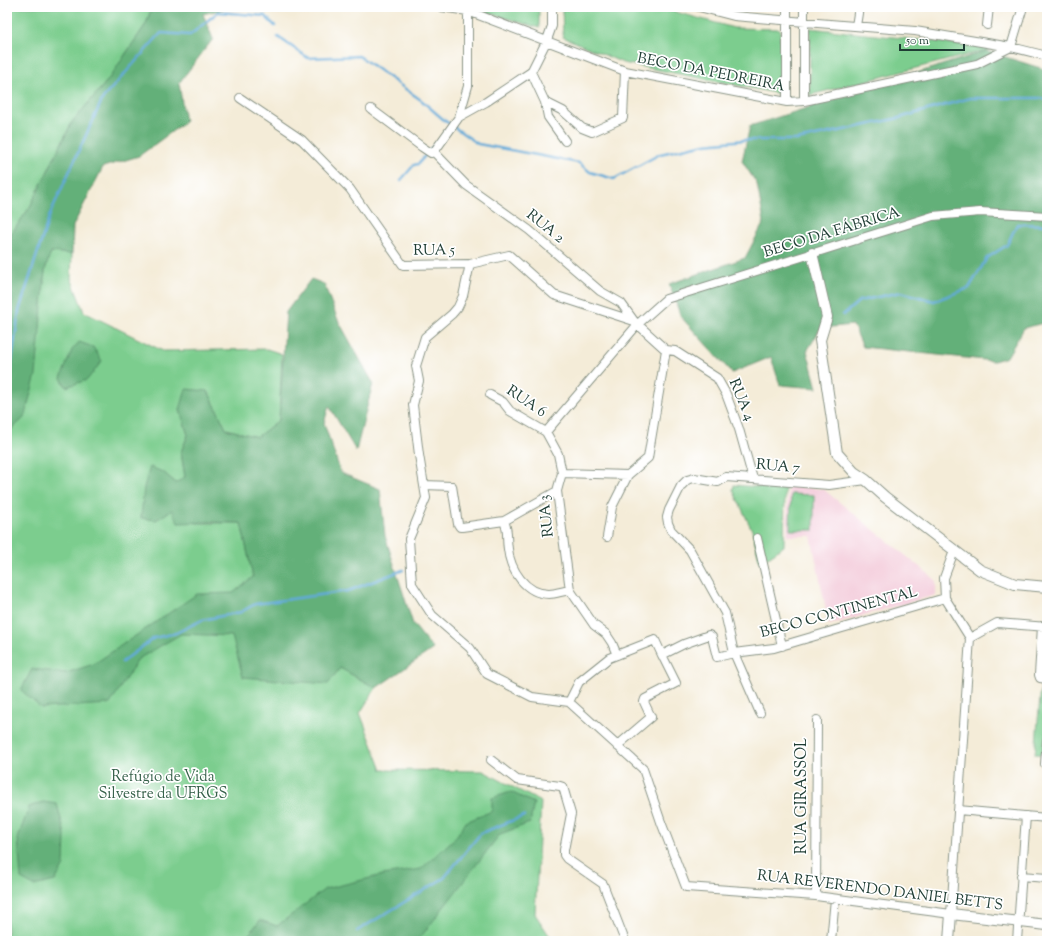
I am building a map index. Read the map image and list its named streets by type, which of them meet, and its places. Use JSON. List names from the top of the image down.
{
  "streets": {
    "street": [
      "BECO DA PEDREIRA",
      "RUA 2",
      "BECO DA FÁBRICA",
      "RUA 5",
      "RUA 4",
      "RUA 6",
      "RUA 7",
      "RUA 3",
      "BECO CONTINENTAL",
      "RUA GIRASSOL",
      "RUA REVERENDO DANIEL BETTS"
    ]
  },
  "crossings": [
    ["RUA 2", "BECO DA FÁBRICA"],
    ["RUA 2", "RUA 5"],
    ["RUA 2", "RUA 4"],
    ["BECO DA FÁBRICA", "RUA 5"],
    ["BECO DA FÁBRICA", "RUA 4"],
    ["RUA 5", "RUA 4"],
    ["RUA 4", "RUA 7"],
    ["RUA 6", "RUA 3"],
    ["RUA 7", "BECO CONTINENTAL"],
    ["RUA GIRASSOL", "RUA REVERENDO DANIEL BETTS"]
  ],
  "parks": ["Refúgio de Vida Silvestre da UFRGS"],
  "scale_bar": "50 m"
}
